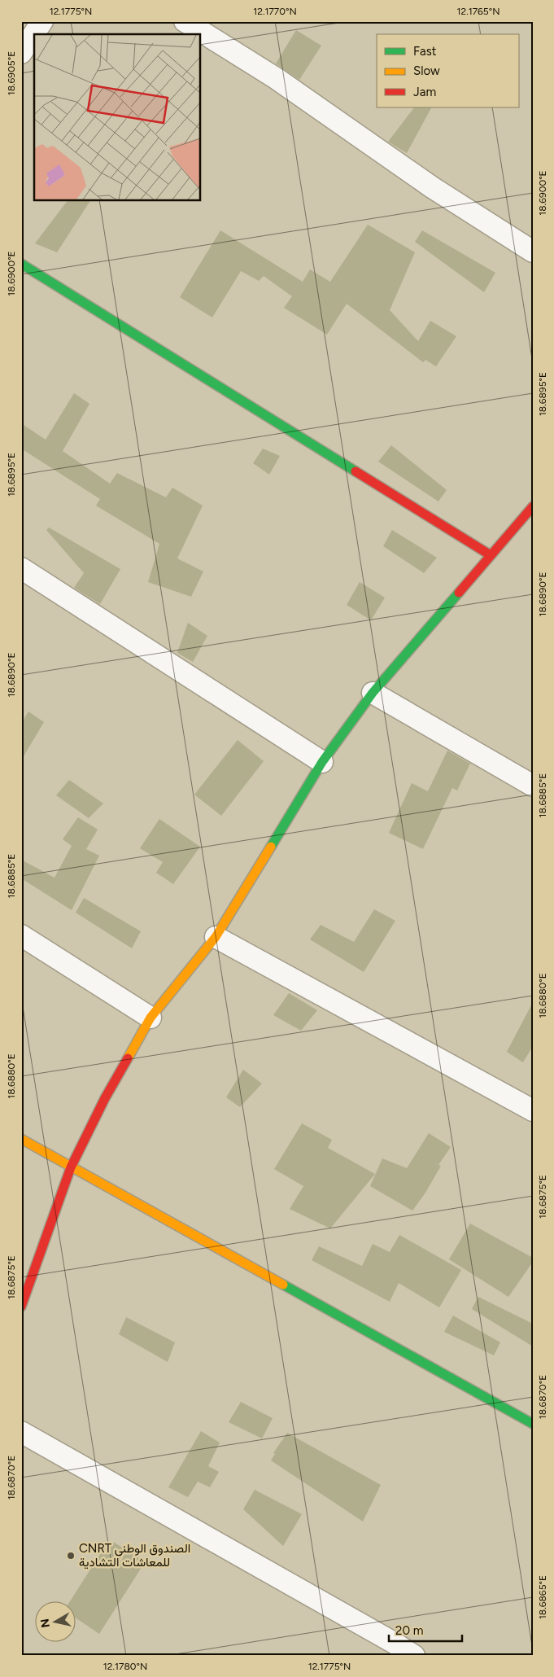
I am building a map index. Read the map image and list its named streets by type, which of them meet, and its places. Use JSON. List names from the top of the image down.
{
  "places": ["CNRT الصندوق الوطني للمعاشات التشادية"],
  "legend": ["Fast", "Slow", "Jam"],
  "scale_bar": "20 m",
  "north": "left",
  "coordinates": [
    "12.1775°N",
    "12.1770°N",
    "12.1765°N",
    "18.6905°E",
    "18.6900°E",
    "18.6895°E",
    "18.6890°E",
    "18.6885°E",
    "18.6880°E",
    "18.6875°E",
    "18.6870°E",
    "18.6865°E",
    "12.1780°N"
  ]
}
